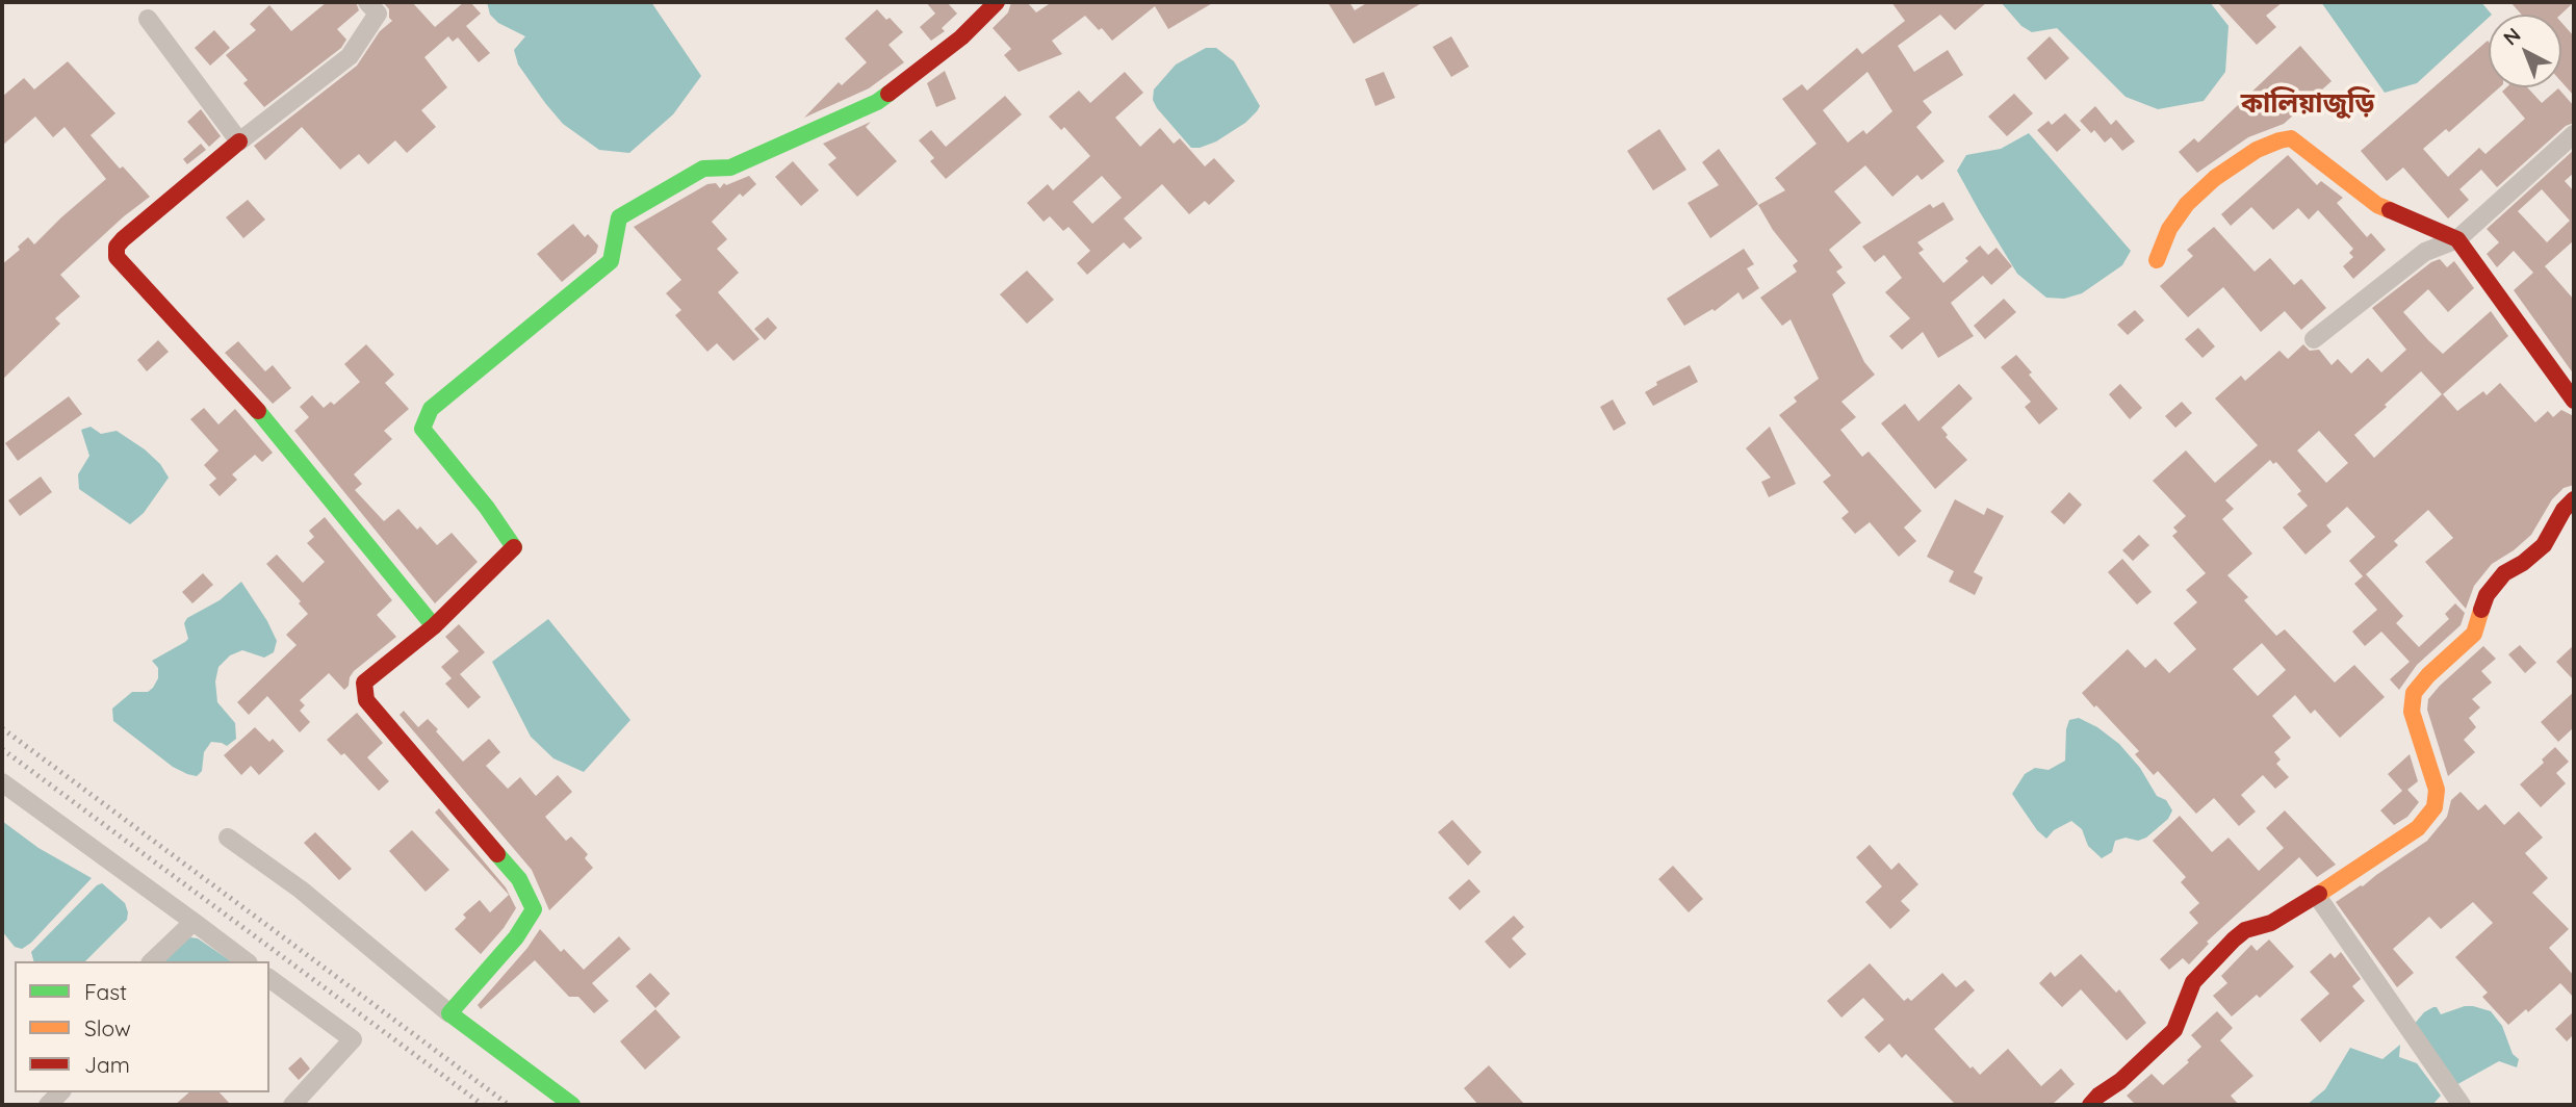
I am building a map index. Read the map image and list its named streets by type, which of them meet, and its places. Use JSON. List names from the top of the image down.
{
  "districts": ["কালিয়াজুড়ি"],
  "legend": ["Fast", "Slow", "Jam"],
  "north": "top left"
}
